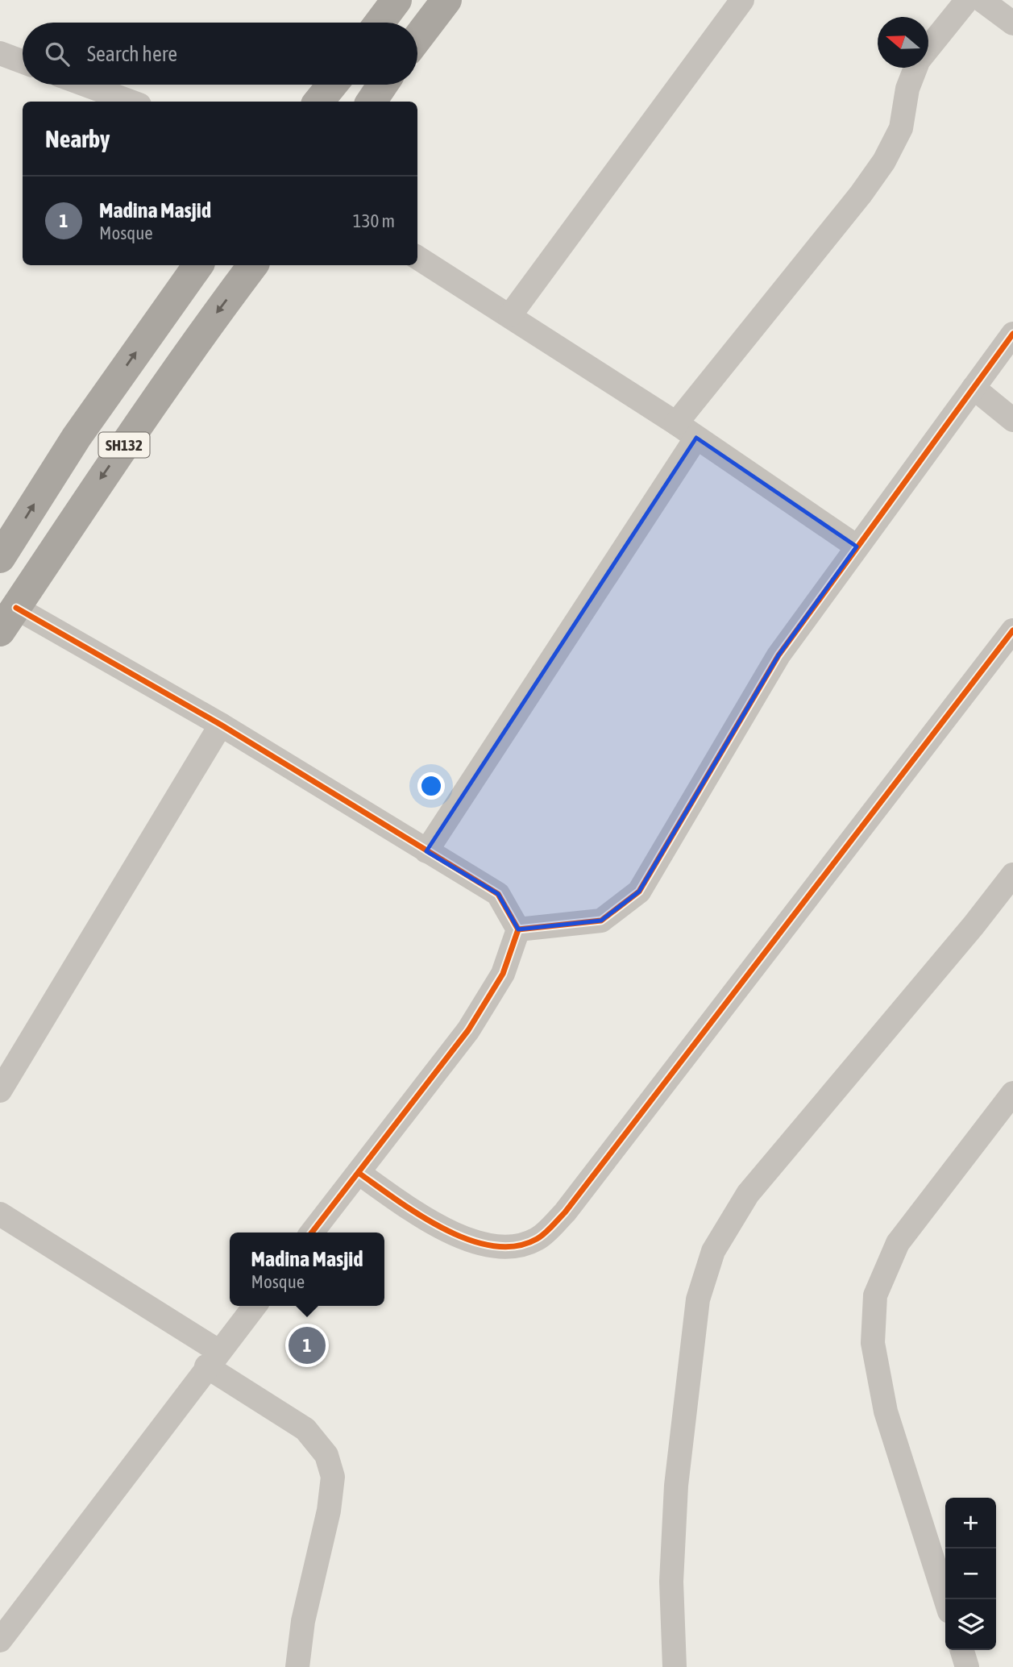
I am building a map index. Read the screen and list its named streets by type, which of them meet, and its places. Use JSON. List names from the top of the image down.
{
  "streets": {
    "main road": ["SH132"]
  },
  "north": "left",
  "page": {
    "search": "Search here",
    "heading": "Nearby",
    "list": [
      {
        "mark": "1",
        "name": "Madina Masjid",
        "note": "Mosque",
        "value": "130 m"
      }
    ],
    "popup": ["Madina Masjid", "Mosque"],
    "pins": "1",
    "map_buttons": ["+", "−"]
  }
}
